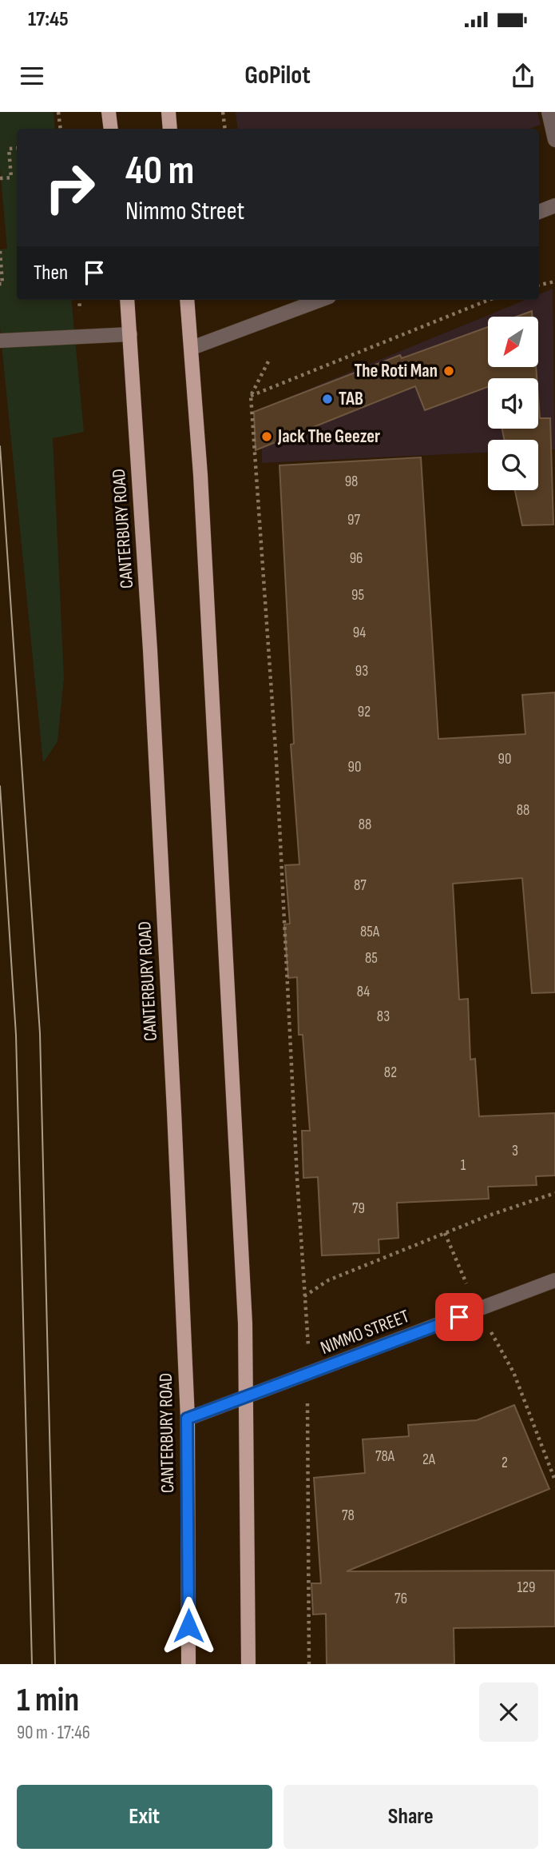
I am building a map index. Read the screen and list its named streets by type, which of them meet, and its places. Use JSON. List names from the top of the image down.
{
  "streets": {
    "main road": ["CANTERBURY ROAD"],
    "street": ["NIMMO STREET"]
  },
  "crossings": [
    ["CANTERBURY ROAD", "NIMMO STREET"]
  ],
  "places": ["The Roti Man", "TAB", "Jack The Geezer"],
  "house_numbers": [
    "98",
    "97",
    "96",
    "95",
    "94",
    "93",
    "92",
    "90",
    "90",
    "88",
    "88",
    "87",
    "85A",
    "85",
    "84",
    "83",
    "82",
    "3",
    "1",
    "79",
    "78A",
    "2A",
    "2",
    "78",
    "129",
    "76"
  ],
  "north": "bottom left",
  "page": {
    "status": "17:45",
    "header": "GoPilot",
    "turn": ["40 m", "Nimmo Street"],
    "then": "Then",
    "heading": ["1 min", "90 m · 17:46"],
    "buttons": ["Exit", "Share"]
  }
}
